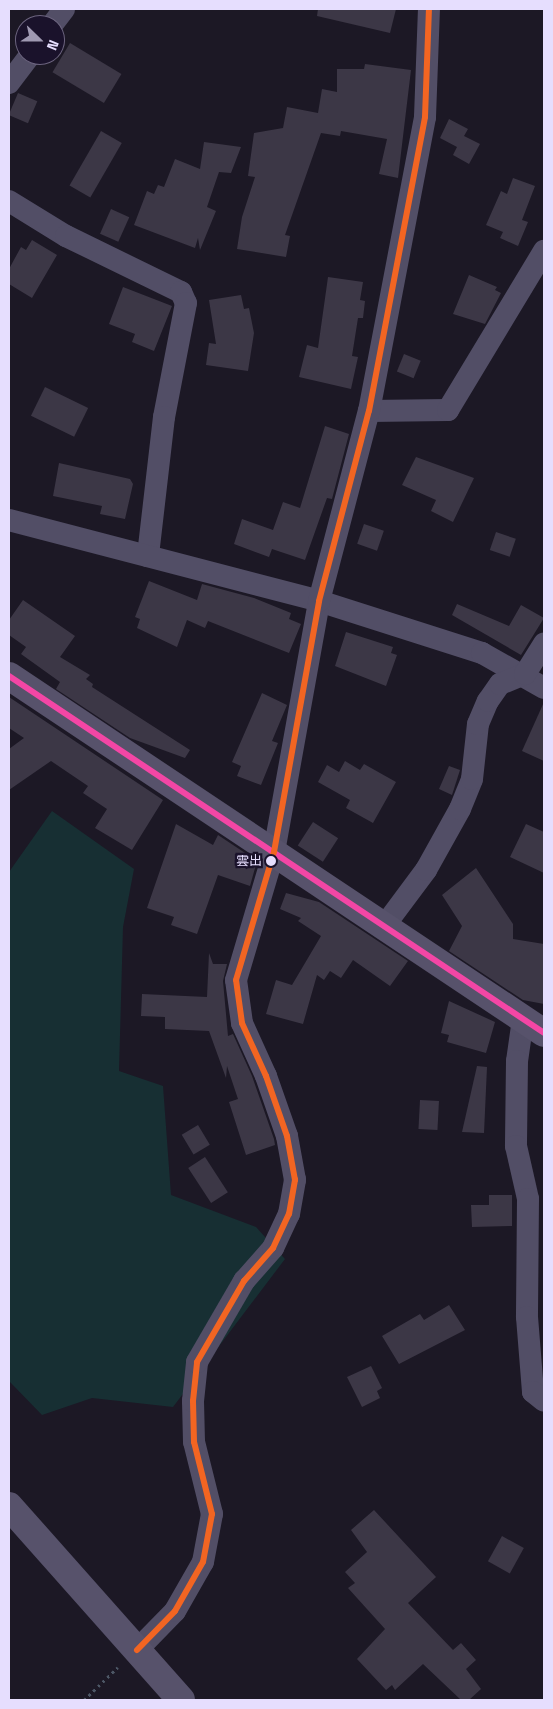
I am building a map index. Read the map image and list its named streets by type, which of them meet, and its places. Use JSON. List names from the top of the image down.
{
  "places": ["雲出"],
  "north": "right"
}
